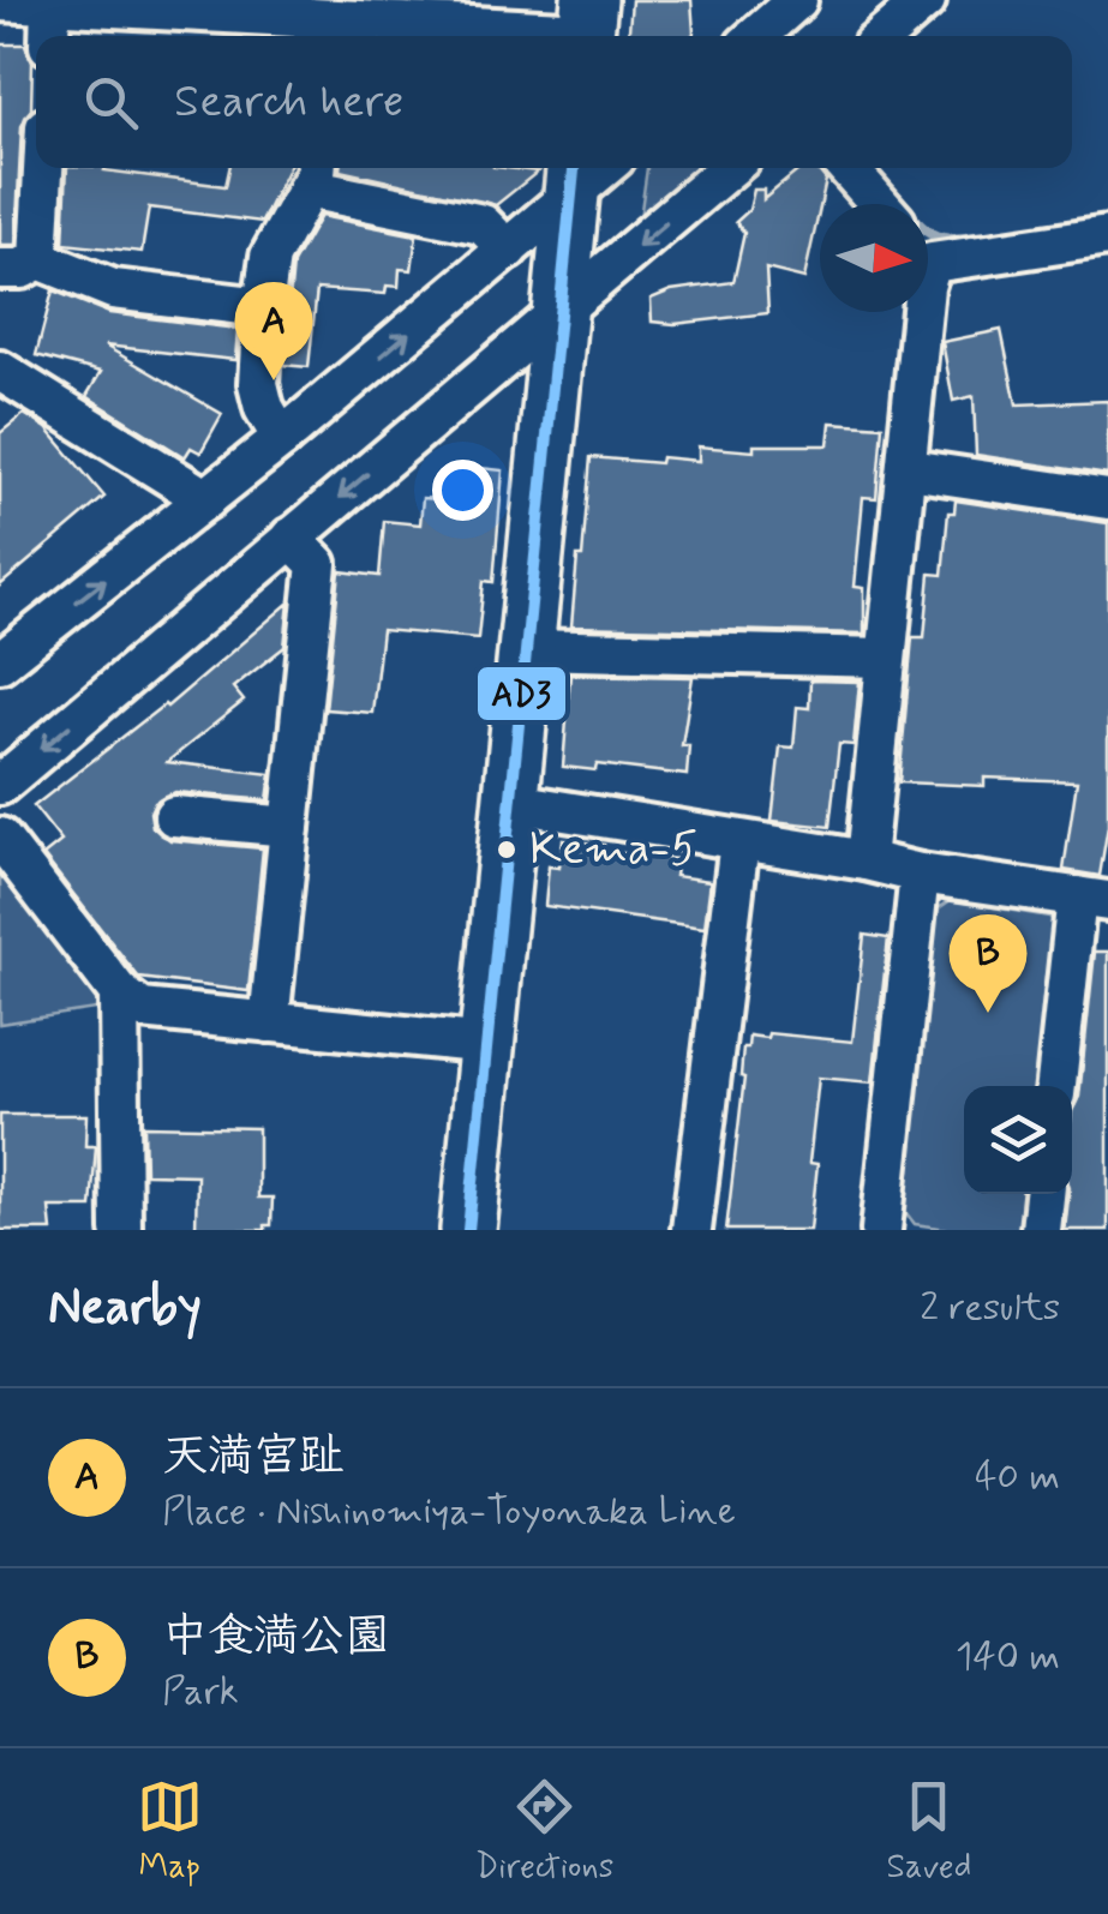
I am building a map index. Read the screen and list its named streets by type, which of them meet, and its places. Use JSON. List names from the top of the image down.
{
  "places": ["Kema-5"],
  "lines": ["transit line AD3"],
  "north": "right",
  "page": {
    "search": "Search here",
    "pins": ["A", "B"],
    "heading": ["Nearby", "2 results"],
    "list": [
      {
        "mark": "A",
        "name": "天満宮趾",
        "note": "Place · Nishinomiya-Toyonaka Line",
        "value": "40 m"
      },
      {
        "mark": "B",
        "name": "中食満公園",
        "note": "Park",
        "value": "140 m"
      }
    ],
    "nav": ["Map", "Directions", "Saved"]
  }
}
